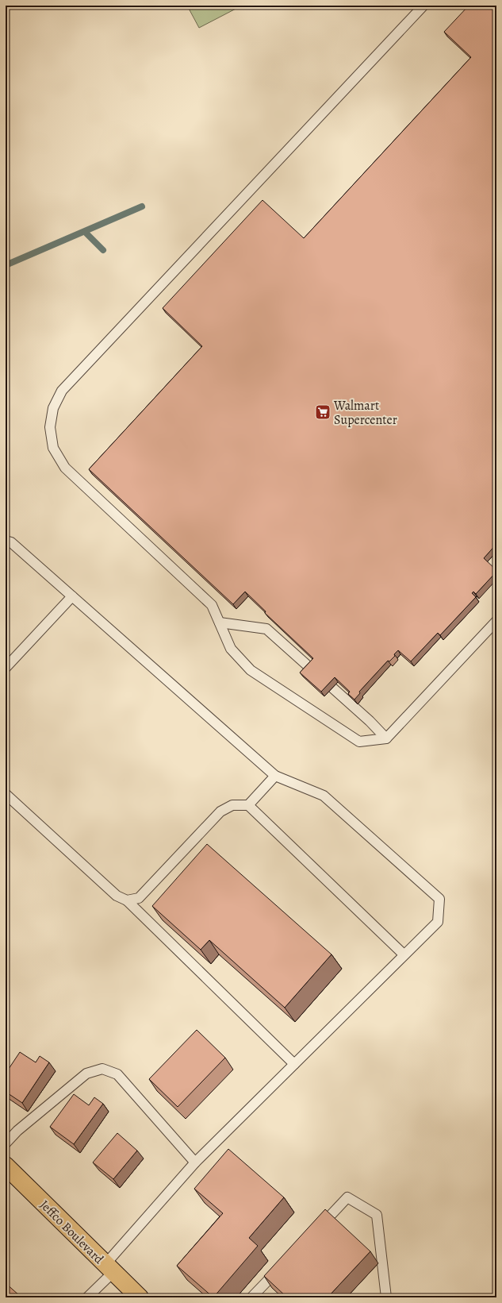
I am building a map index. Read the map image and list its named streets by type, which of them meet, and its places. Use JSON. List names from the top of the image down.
{
  "streets": {
    "main road": ["Jeffco Boulevard"]
  },
  "places": {
    "supermarket": ["Walmart Supercenter"]
  }
}
